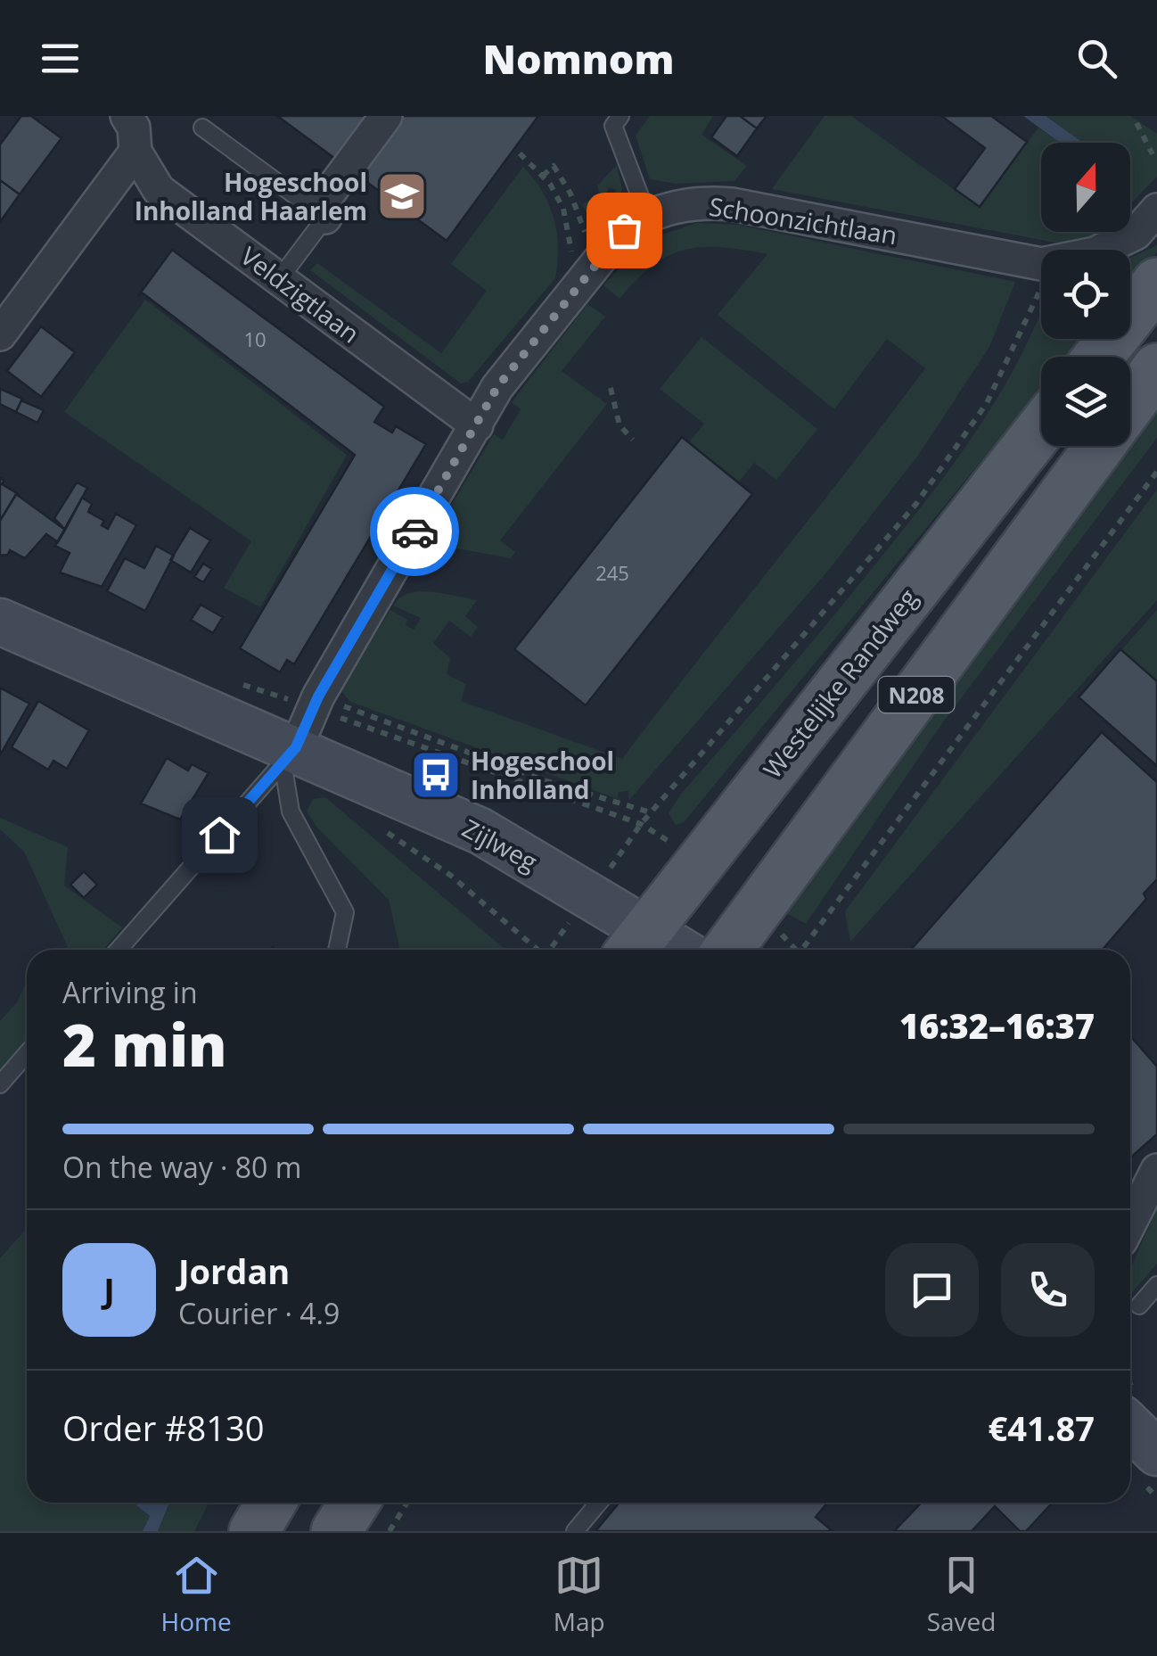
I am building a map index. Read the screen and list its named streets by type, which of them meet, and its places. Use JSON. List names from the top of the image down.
{
  "streets": {
    "main road": ["Westelijke Randweg", "N208", "Zijlweg"],
    "street": ["Schoonzichtlaan", "Veldzigtlaan"]
  },
  "crossings": [
    ["Schoonzichtlaan", "Veldzigtlaan"],
    ["Schoonzichtlaan", "Zijlweg"],
    ["Westelijke Randweg", "Zijlweg"]
  ],
  "places": {
    "school or university": ["Hogeschool Inholland Haarlem"],
    "bus stop": ["Hogeschool Inholland"]
  },
  "house_numbers": ["10", "245"],
  "north": "top",
  "page": {
    "header": "Nomnom",
    "heading": ["2 min", "Arriving in", "16:32–16:37"],
    "panel": [
      "Jordan",
      "Courier · 4.9",
      "Order #8130",
      "€41.87"
    ],
    "bar": "On the way · 80 m",
    "round": "J",
    "tabs": ["Home", "Map", "Saved"]
  }
}
